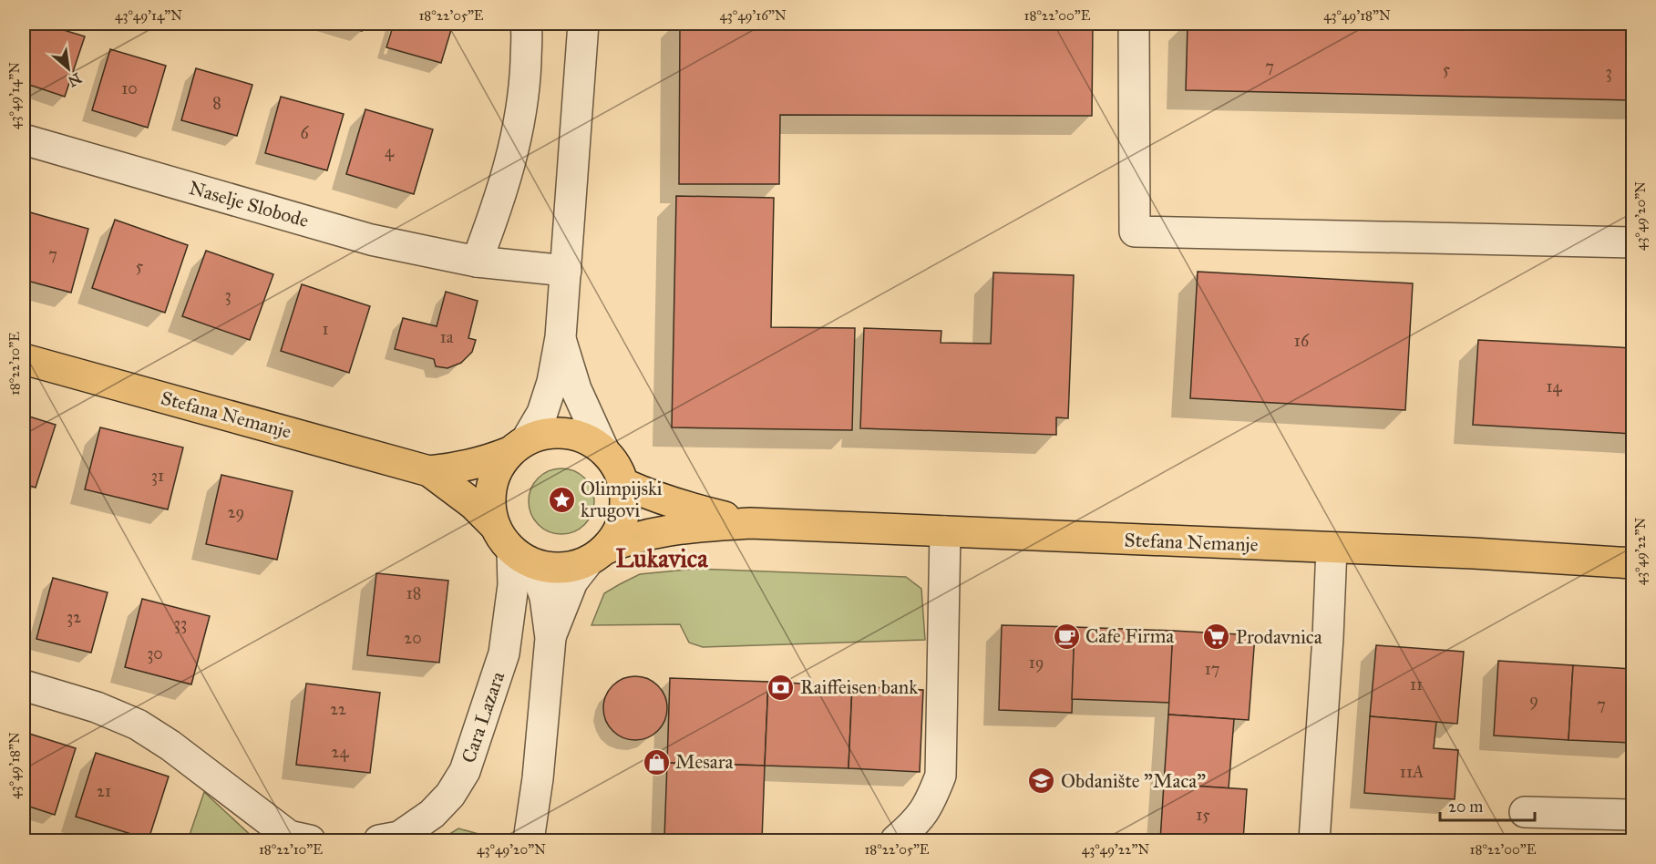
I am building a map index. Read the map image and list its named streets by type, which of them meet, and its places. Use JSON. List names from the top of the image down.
{
  "streets": {
    "main road": ["Stefana Nemanje"],
    "street": ["Naselje Slobode", "Cara Lazara"]
  },
  "crossings": [
    ["Stefana Nemanje", "Cara Lazara"]
  ],
  "districts": ["Lukavica"],
  "places": {
    "place": ["Olimpijski krugovi"],
    "cafe": ["Cafe Firma"],
    "supermarket": ["Prodavnica"],
    "bank": ["Raiffeisen bank"],
    "shop": ["Mesara"],
    "school or university": ["Obdanište \"Maca\""]
  },
  "house_numbers": [
    "7",
    "5",
    "3",
    "10",
    "8",
    "6",
    "4",
    "7",
    "5",
    "3",
    "1",
    "1a",
    "16",
    "14",
    "31",
    "29",
    "18",
    "32",
    "33",
    "20",
    "30",
    "19",
    "17",
    "11",
    "9",
    "7",
    "22",
    "24",
    "11A",
    "21",
    "15"
  ],
  "scale_bar": "20 m",
  "north": "bottom right",
  "coordinates": [
    "43°49'14\"N",
    "18°22'05\"E",
    "43°49'16\"N",
    "18°22'00\"E",
    "43°49'18\"N",
    "43°49'20\"N",
    "18°22'10\"E",
    "43°49'22\"N"
  ]
}
